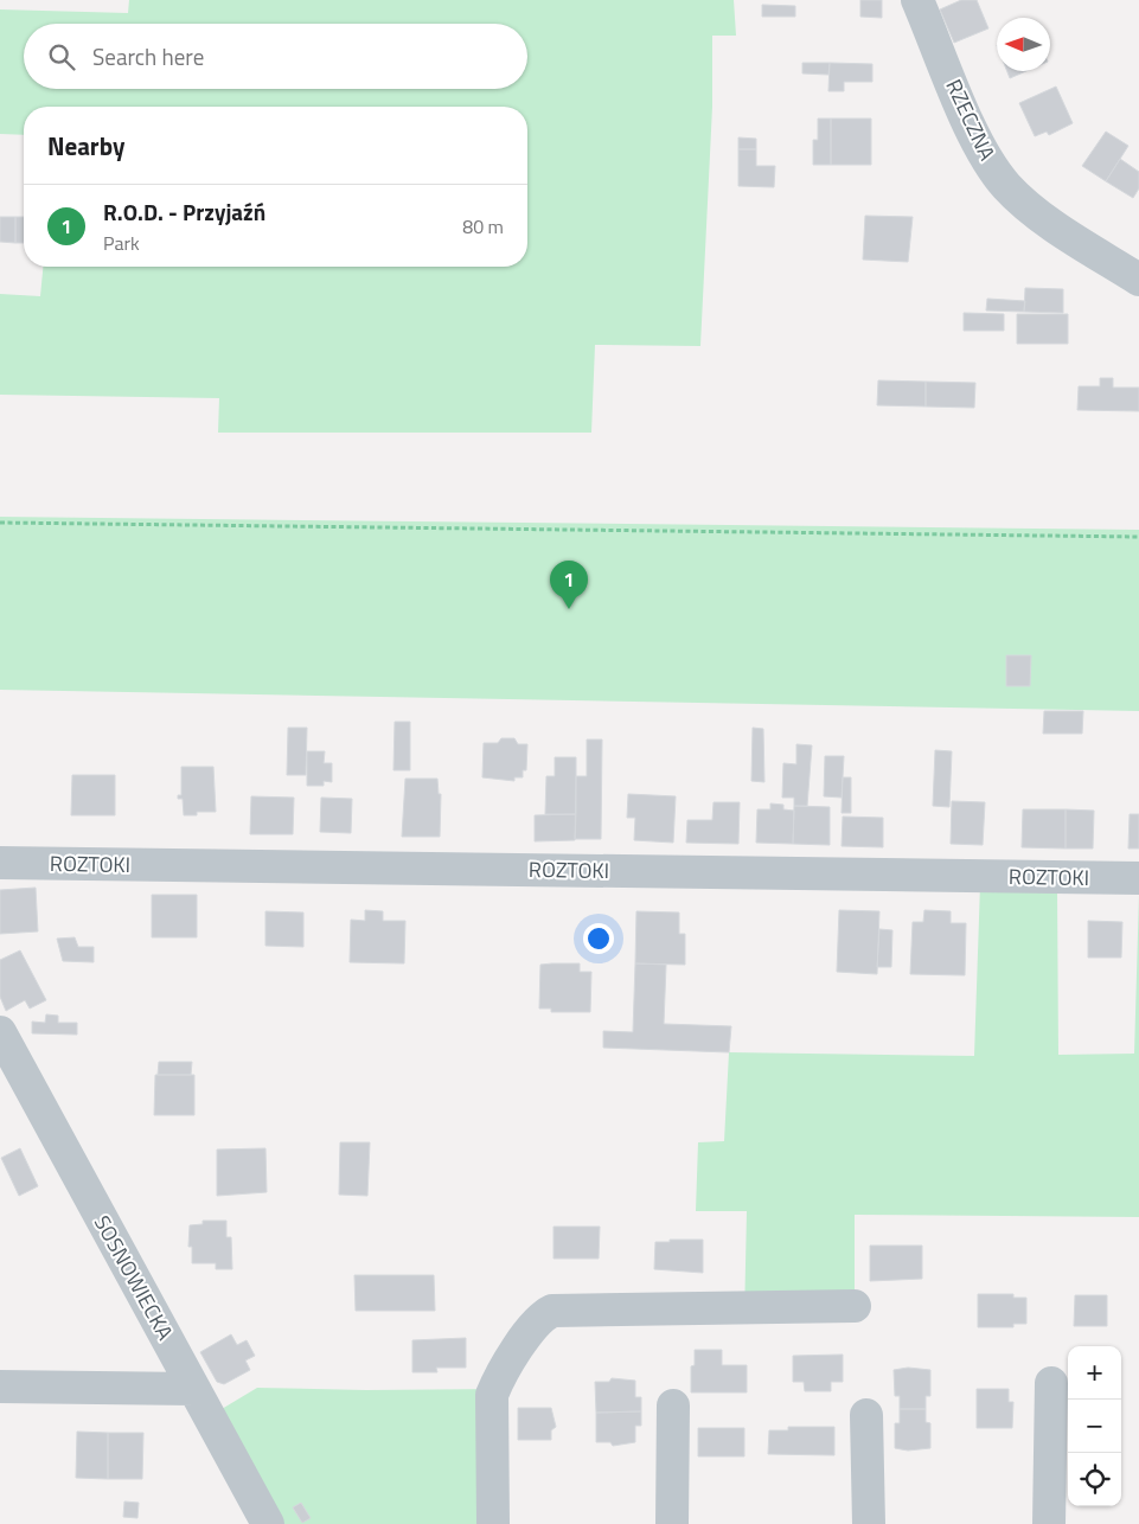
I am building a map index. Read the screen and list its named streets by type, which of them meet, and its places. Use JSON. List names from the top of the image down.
{
  "streets": {
    "street": ["RZECZNA", "ROZTOKI", "SOSNOWIECKA"]
  },
  "north": "left",
  "page": {
    "search": "Search here",
    "heading": "Nearby",
    "list": [
      {
        "mark": "1",
        "name": "R.O.D. - Przyjaźń",
        "note": "Park",
        "value": "80 m"
      }
    ],
    "pins": "1",
    "map_buttons": ["+", "−"]
  }
}
